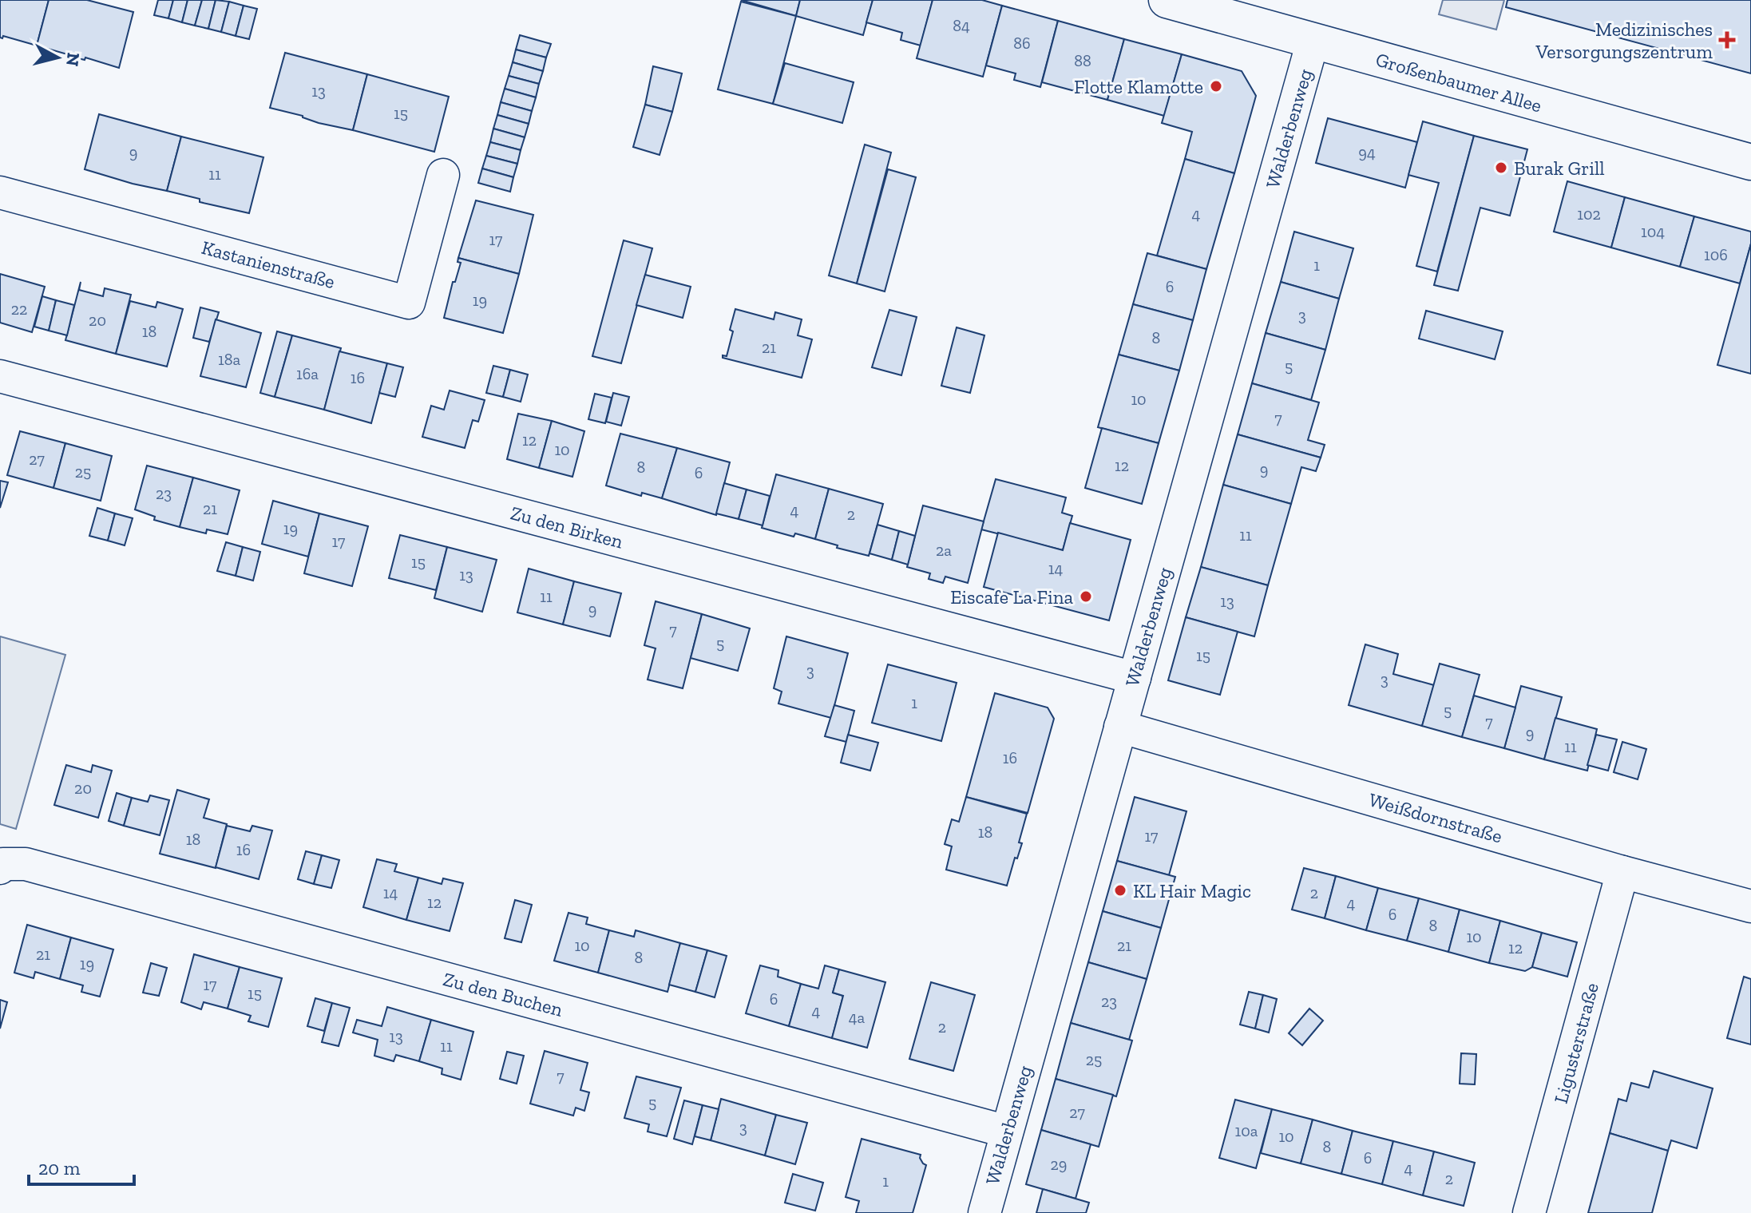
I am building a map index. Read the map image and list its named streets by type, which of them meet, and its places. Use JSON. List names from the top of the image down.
{
  "streets": {
    "main road": ["Großenbaumer Allee"],
    "street": [
      "Walderbenweg",
      "Kastanienstraße",
      "Zu den Birken",
      "Weißdornstraße",
      "Zu den Buchen",
      "Ligusterstraße"
    ]
  },
  "crossings": [
    ["Großenbaumer Allee", "Walderbenweg"],
    ["Walderbenweg", "Zu den Birken"],
    ["Walderbenweg", "Weißdornstraße"],
    ["Walderbenweg", "Zu den Buchen"],
    ["Weißdornstraße", "Ligusterstraße"]
  ],
  "places": {
    "health": ["Medizinisches Versorgungszentrum"],
    "other": [
      "Flotte Klamotte",
      "Burak Grill",
      "Eiscafe La Fina",
      "KL Hair Magic"
    ]
  },
  "house_numbers": [
    "84",
    "86",
    "88",
    "13",
    "15",
    "9",
    "94",
    "11",
    "4",
    "102",
    "104",
    "17",
    "106",
    "1",
    "6",
    "19",
    "22",
    "3",
    "20",
    "18",
    "8",
    "21",
    "18a",
    "5",
    "16a",
    "16",
    "10",
    "7",
    "12",
    "10",
    "27",
    "12",
    "8",
    "9",
    "25",
    "6",
    "23",
    "21",
    "4",
    "2",
    "19",
    "11",
    "17",
    "2a",
    "15",
    "14",
    "13",
    "11",
    "13",
    "9",
    "7",
    "5",
    "15",
    "3",
    "3",
    "1",
    "5",
    "7",
    "9",
    "11",
    "16",
    "20",
    "18",
    "17",
    "18",
    "16",
    "14",
    "2",
    "12",
    "4",
    "6",
    "8",
    "10",
    "10",
    "21",
    "12",
    "21",
    "8",
    "19",
    "17",
    "15",
    "6",
    "23",
    "4",
    "4a",
    "2",
    "13",
    "11",
    "25",
    "7",
    "5",
    "27",
    "3",
    "10a",
    "10",
    "8",
    "6",
    "29",
    "4",
    "2",
    "1"
  ],
  "scale_bar": "20 m",
  "north": "right"
}
